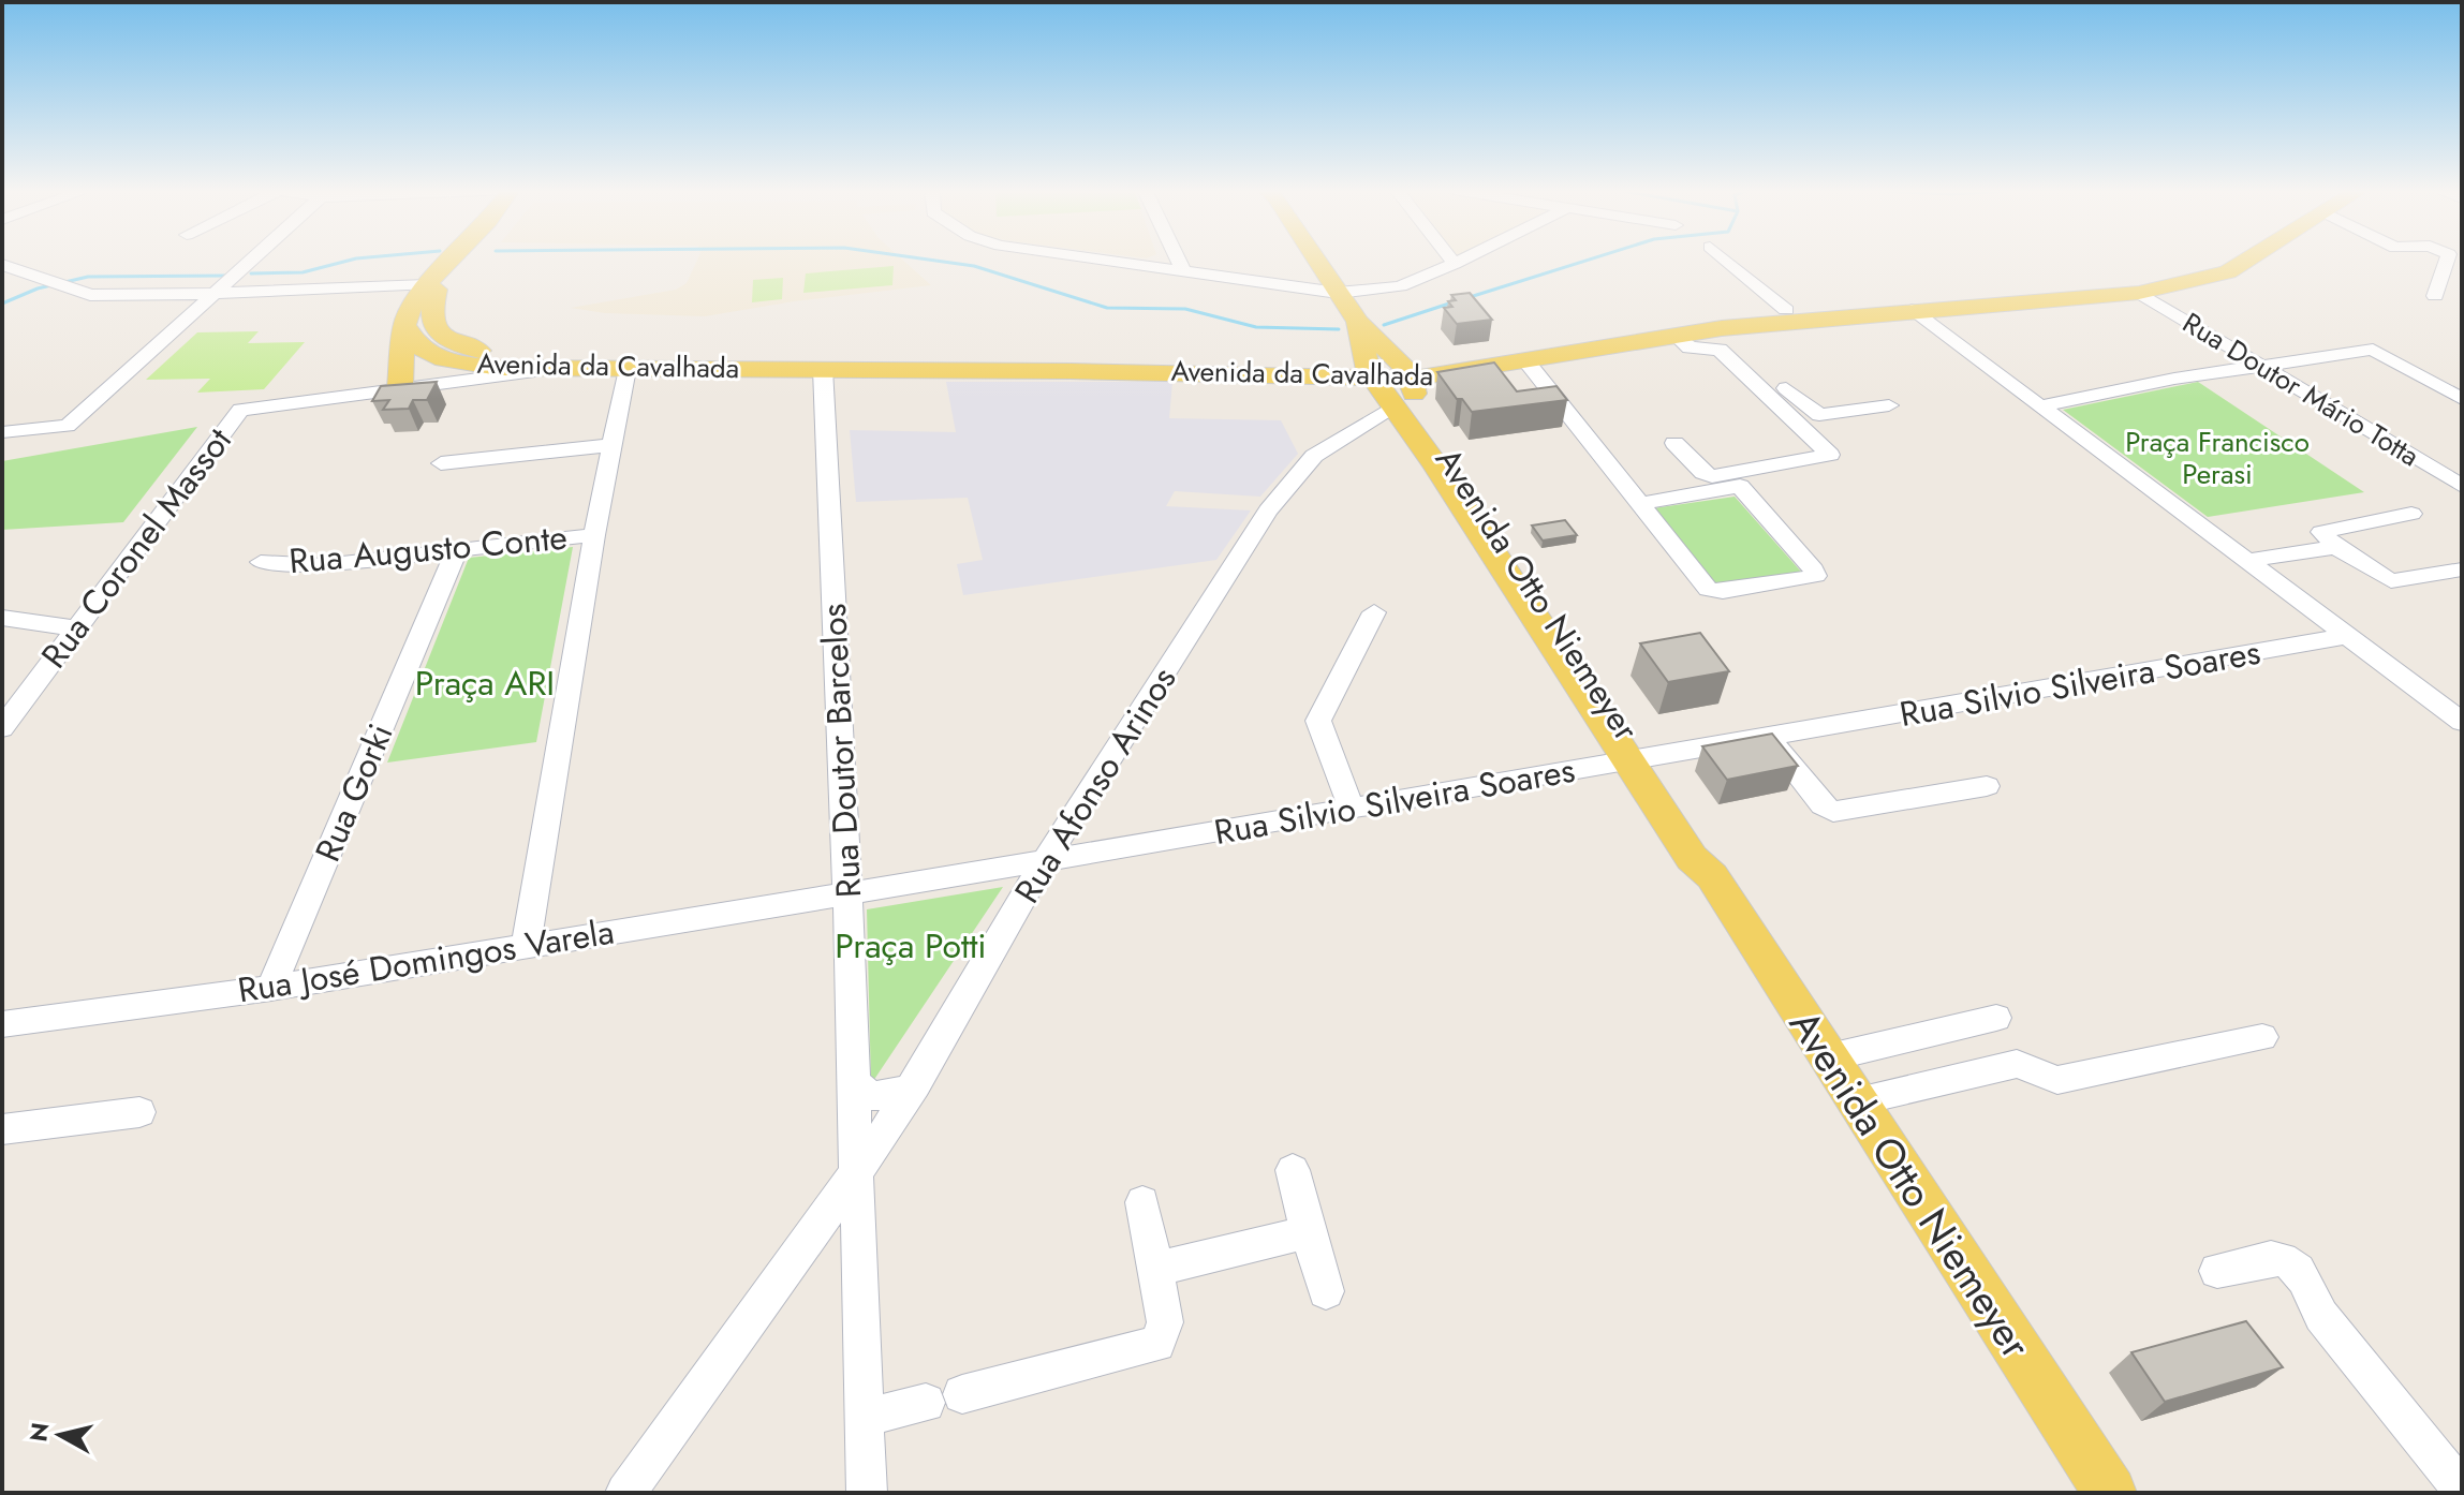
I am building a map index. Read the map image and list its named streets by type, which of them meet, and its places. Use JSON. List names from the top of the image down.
{
  "streets": {
    "main road": ["Avenida da Cavalhada", "Avenida Otto Niemeyer"],
    "street": [
      "Rua Doutor Mário Totta",
      "Rua Coronel Massot",
      "Rua Augusto Conte",
      "Rua Silvio Silveira Soares",
      "Rua Doutor Barcelos",
      "Rua Afonso Arinos",
      "Rua Gorki",
      "Rua José Domingos Varela"
    ]
  },
  "crossings": [
    ["Avenida da Cavalhada", "Rua Doutor Mário Totta"],
    ["Avenida da Cavalhada", "Avenida Otto Niemeyer"],
    ["Avenida da Cavalhada", "Rua Doutor Barcelos"],
    ["Rua Augusto Conte", "Rua Gorki"],
    ["Avenida Otto Niemeyer", "Rua Silvio Silveira Soares"],
    ["Avenida Otto Niemeyer", "Rua Afonso Arinos"],
    ["Rua Silvio Silveira Soares", "Rua Doutor Barcelos"],
    ["Rua Silvio Silveira Soares", "Rua Afonso Arinos"],
    ["Rua Silvio Silveira Soares", "Rua José Domingos Varela"],
    ["Rua Doutor Barcelos", "Rua Afonso Arinos"],
    ["Rua Doutor Barcelos", "Rua José Domingos Varela"],
    ["Rua Gorki", "Rua José Domingos Varela"]
  ],
  "parks": ["Praça Francisco Perasi", "Praça ARI", "Praça Potti"],
  "north": "left"
}
